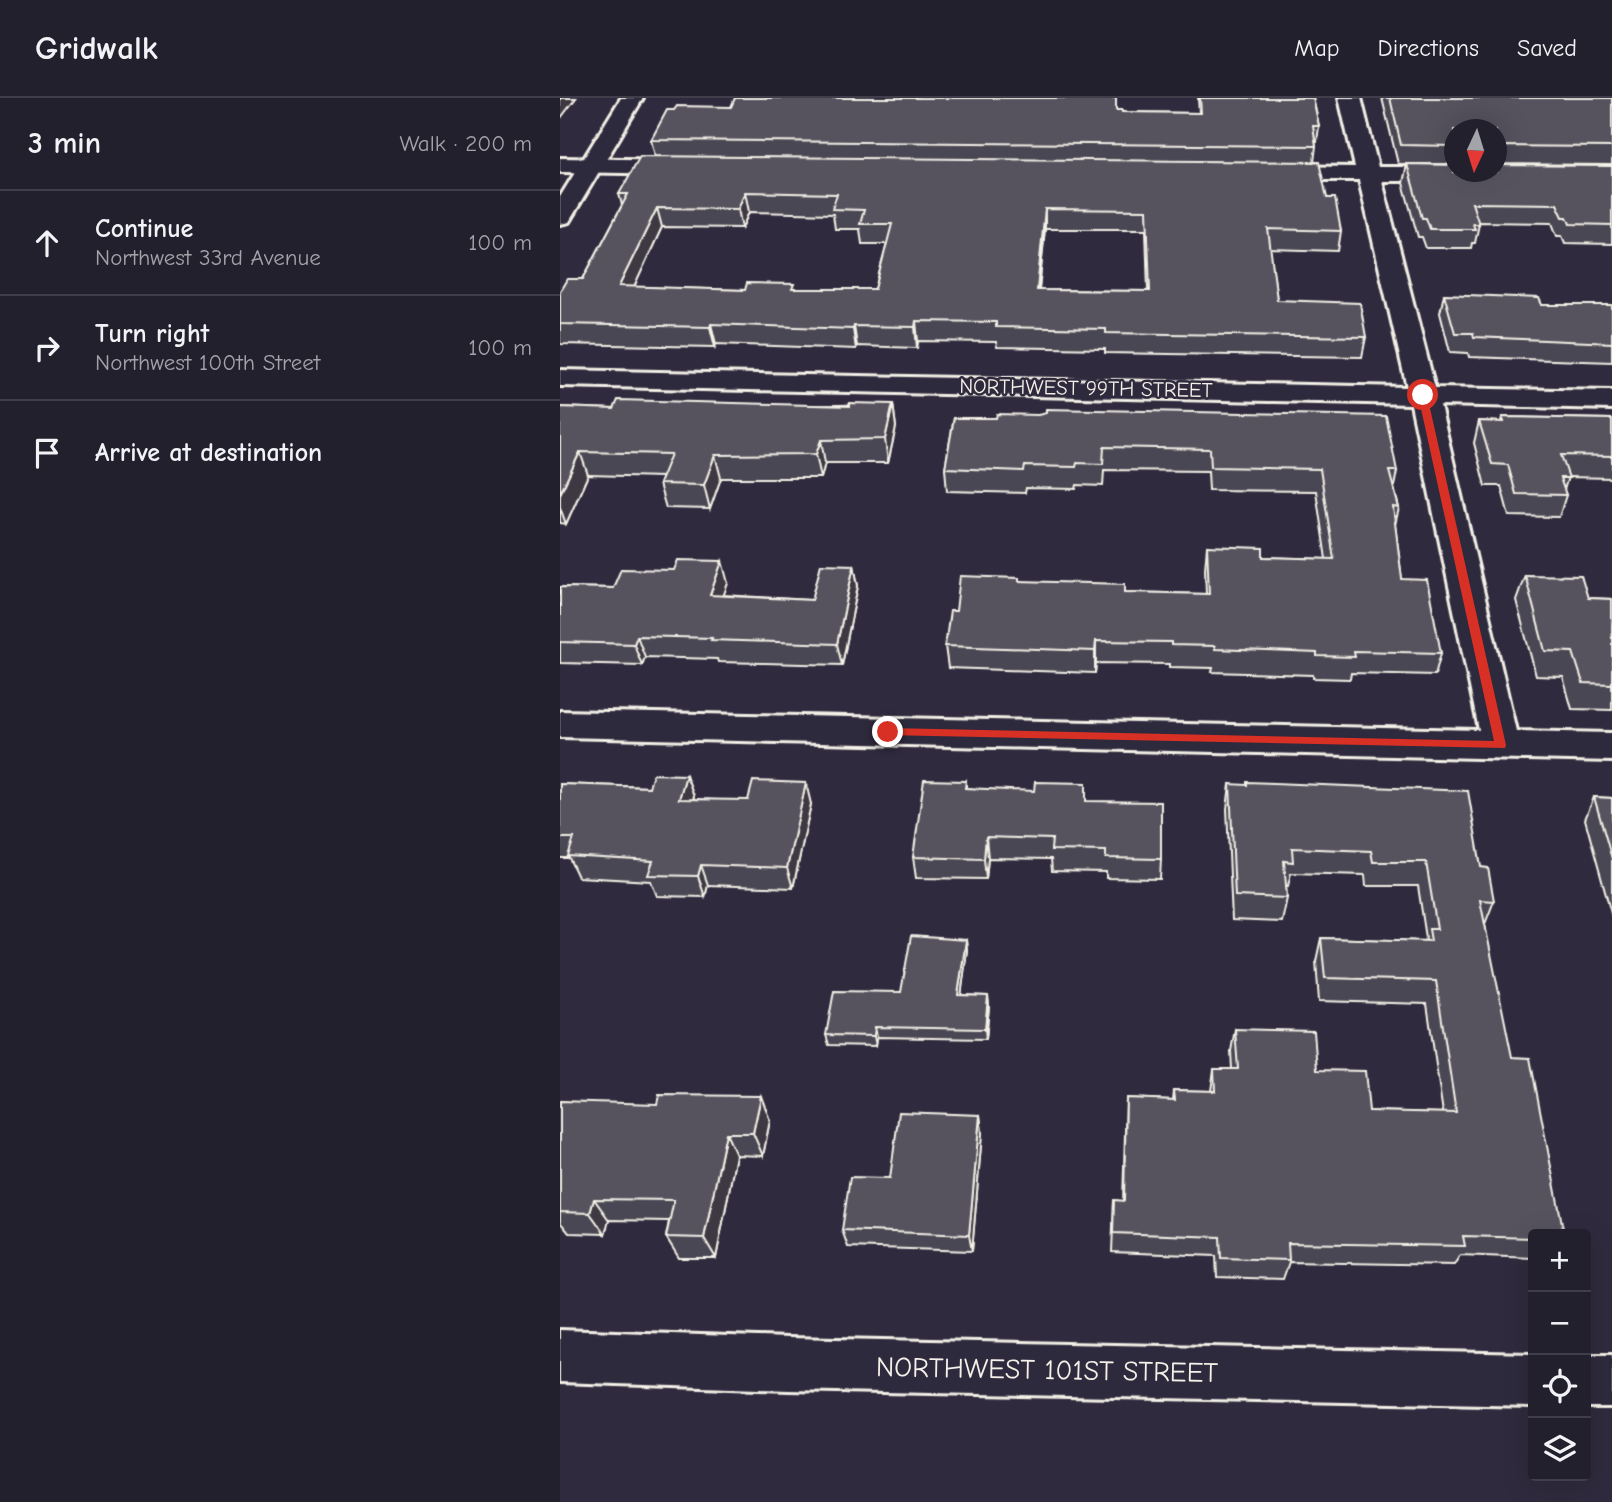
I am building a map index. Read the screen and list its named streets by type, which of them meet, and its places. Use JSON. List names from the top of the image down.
{
  "streets": {
    "street": ["NORTHWEST 99TH STREET", "NORTHWEST 101ST STREET"]
  },
  "north": "bottom",
  "page": {
    "header": "Gridwalk",
    "nav": ["Map", "Directions", "Saved"],
    "heading": ["3 min", "Walk · 200 m"],
    "list": [
      ["Continue", "Northwest 33rd Avenue", "100 m"],
      ["Turn right", "Northwest 100th Street", "100 m"],
      "Arrive at destination"
    ],
    "map_buttons": ["+", "−"]
  }
}
